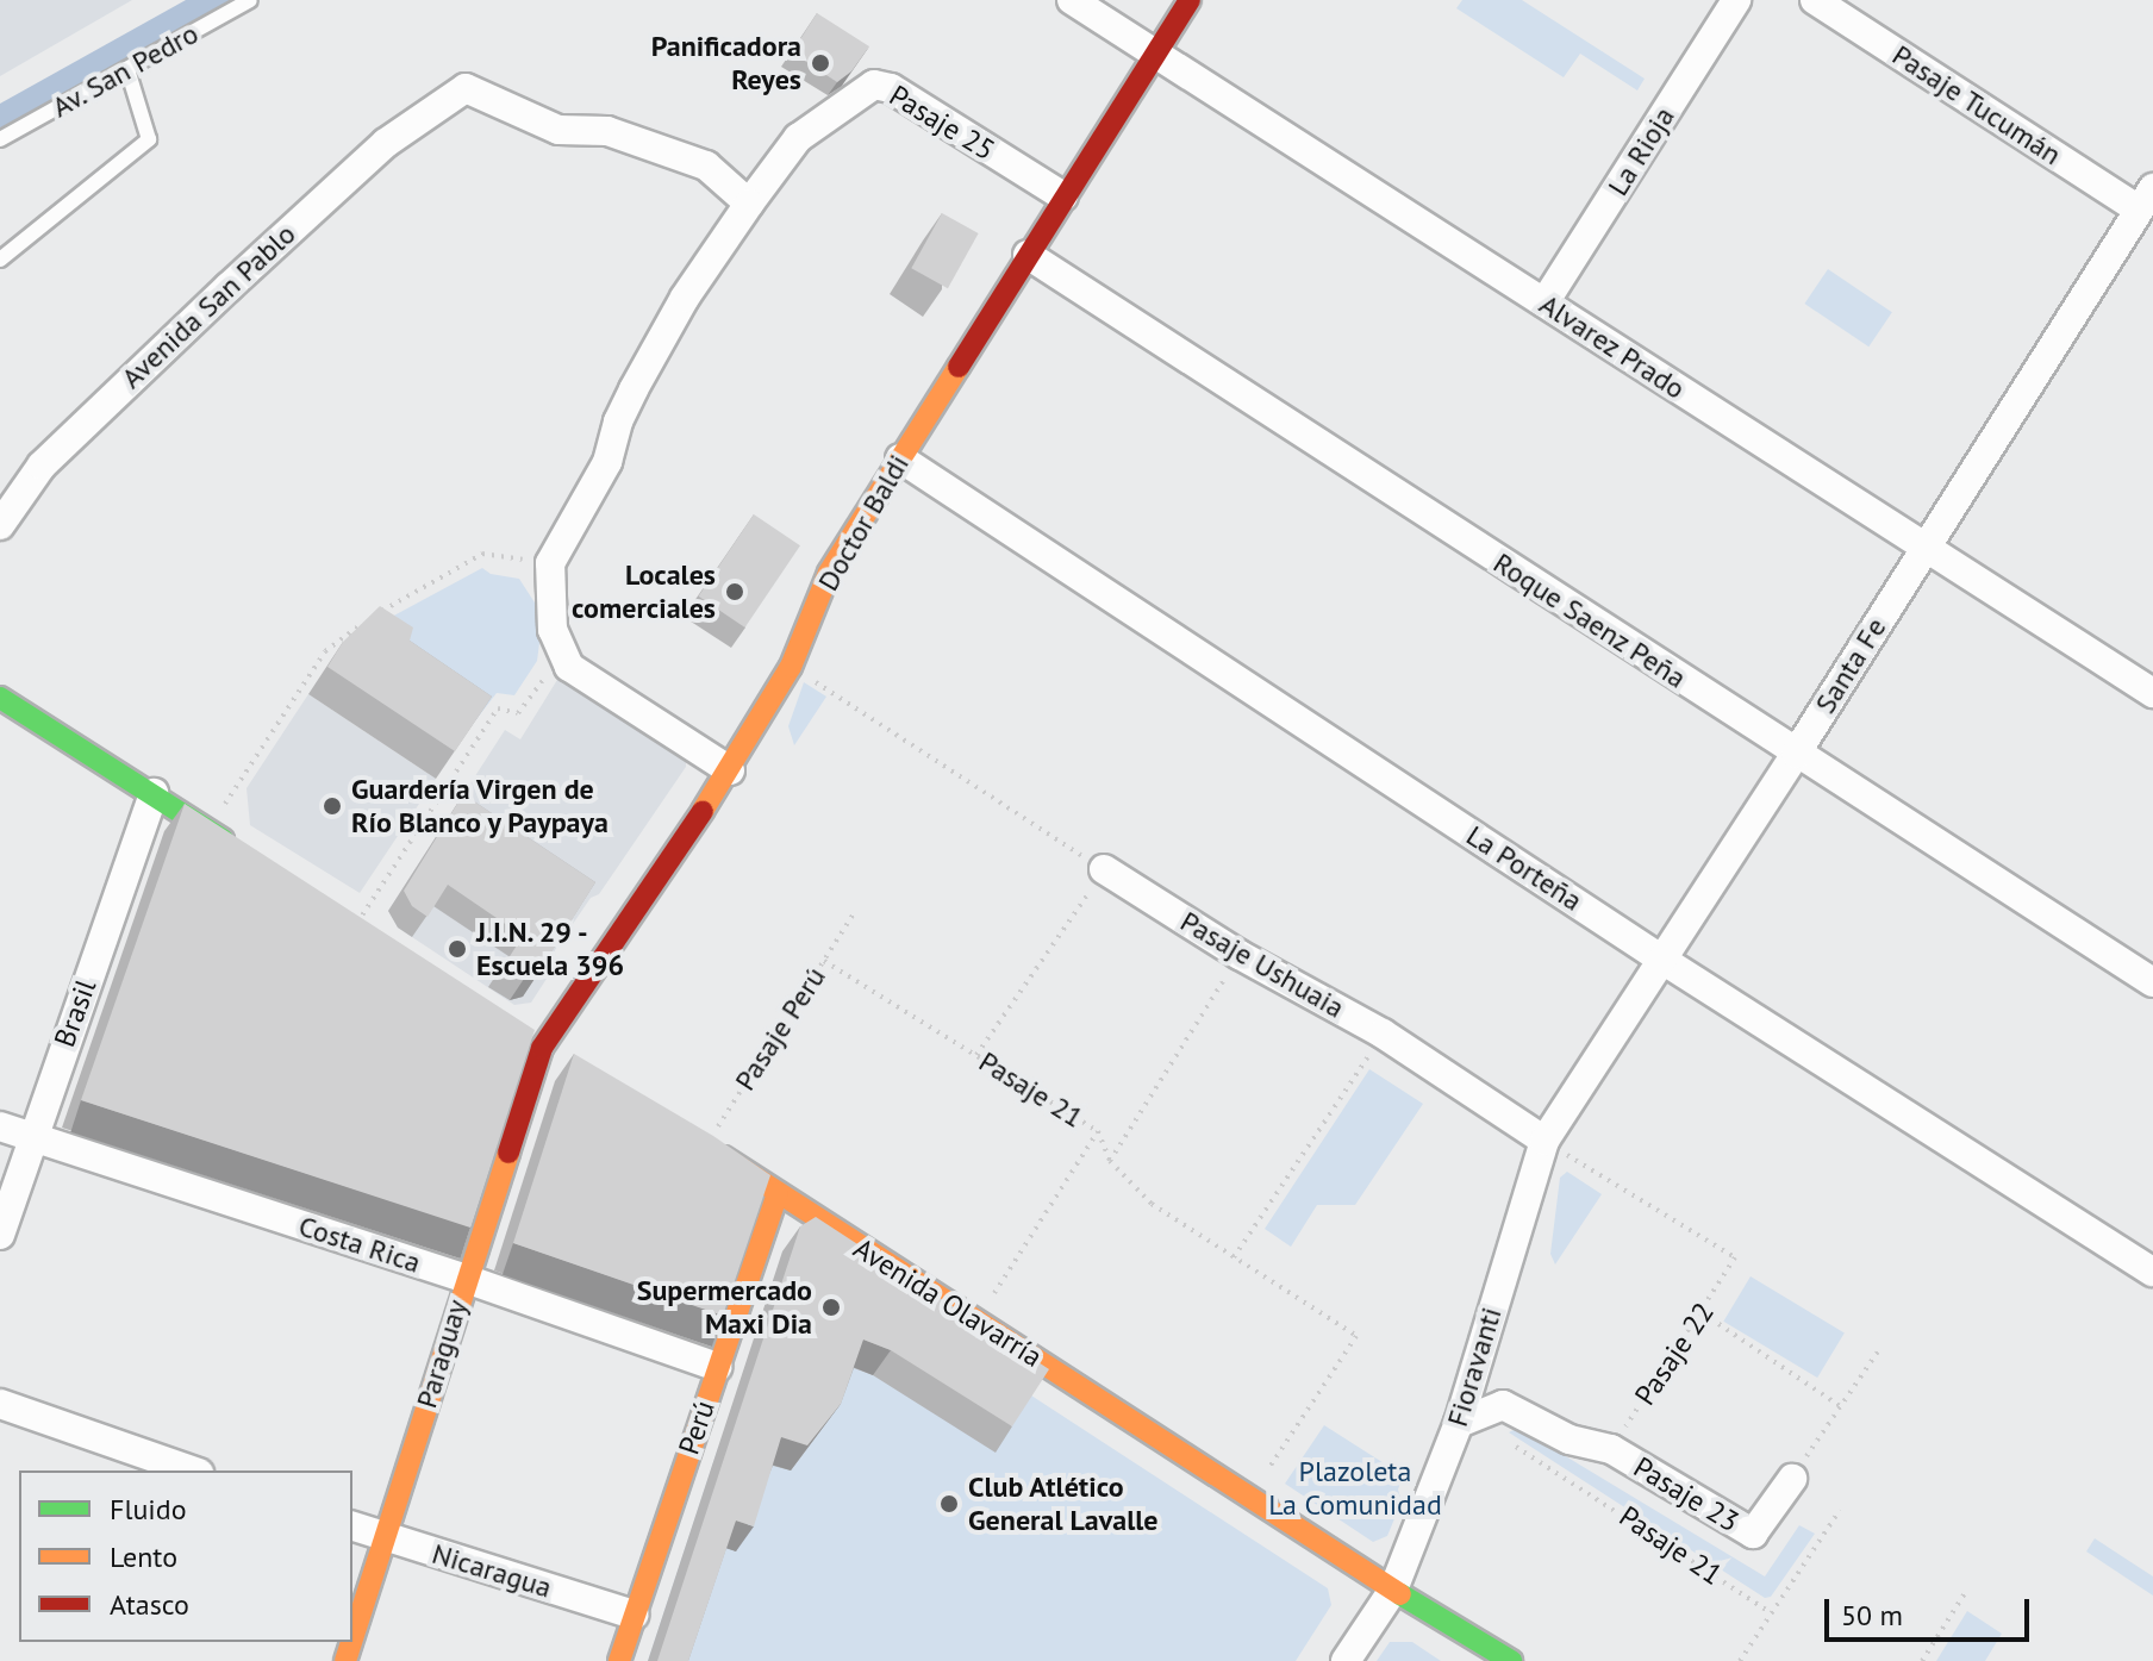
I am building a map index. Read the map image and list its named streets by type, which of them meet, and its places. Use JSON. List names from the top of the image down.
{
  "streets": {
    "street": [
      "Pasaje Tucumán",
      "Pasaje 25",
      "La Rioja",
      "Avenida San Pablo",
      "Alvarez Prado",
      "Doctor Baldi",
      "Roque Saenz Peña",
      "Santa Fe",
      "La Porteña",
      "Pasaje Ushuaia",
      "Brasil",
      "Costa Rica",
      "Avenida Olavarría",
      "Paraguay",
      "Fioravanti",
      "Perú",
      "Pasaje 23",
      "Nicaragua"
    ],
    "lane": ["Av. San Pedro"],
    "path": ["Pasaje Perú", "Pasaje 21", "Pasaje 22"]
  },
  "crossings": [
    ["Pasaje Tucumán", "Santa Fe"],
    ["Pasaje 25", "Avenida San Pablo"],
    ["Pasaje 25", "Doctor Baldi"],
    ["La Rioja", "Alvarez Prado"],
    ["Alvarez Prado", "Doctor Baldi"],
    ["Alvarez Prado", "Santa Fe"],
    ["Doctor Baldi", "Roque Saenz Peña"],
    ["Doctor Baldi", "La Porteña"],
    ["Doctor Baldi", "Paraguay"],
    ["Roque Saenz Peña", "Santa Fe"],
    ["Santa Fe", "La Porteña"],
    ["Santa Fe", "Pasaje Ushuaia"],
    ["Santa Fe", "Pasaje 22"],
    ["Santa Fe", "Fioravanti"],
    ["Pasaje Ushuaia", "Pasaje 22"],
    ["Pasaje Ushuaia", "Fioravanti"],
    ["Brasil", "Costa Rica"],
    ["Pasaje Perú", "Pasaje 21"],
    ["Pasaje Perú", "Avenida Olavarría"],
    ["Pasaje 21", "Avenida Olavarría"],
    ["Pasaje 21", "Fioravanti"],
    ["Costa Rica", "Paraguay"],
    ["Costa Rica", "Perú"],
    ["Avenida Olavarría", "Fioravanti"],
    ["Avenida Olavarría", "Perú"],
    ["Paraguay", "Nicaragua"],
    ["Pasaje 22", "Fioravanti"],
    ["Pasaje 22", "Pasaje 23"],
    ["Perú", "Nicaragua"]
  ],
  "parks": ["Plazoleta La Comunidad"],
  "places": [
    "Panificadora Reyes",
    "Locales comerciales",
    "Guardería Virgen de Río Blanco y Paypaya",
    "J.I.N. 29 - Escuela 396",
    "Supermercado Maxi Dia",
    "Club Atlético General Lavalle"
  ],
  "legend": ["Fluido", "Lento", "Atasco"],
  "scale_bar": "50 m"
}
